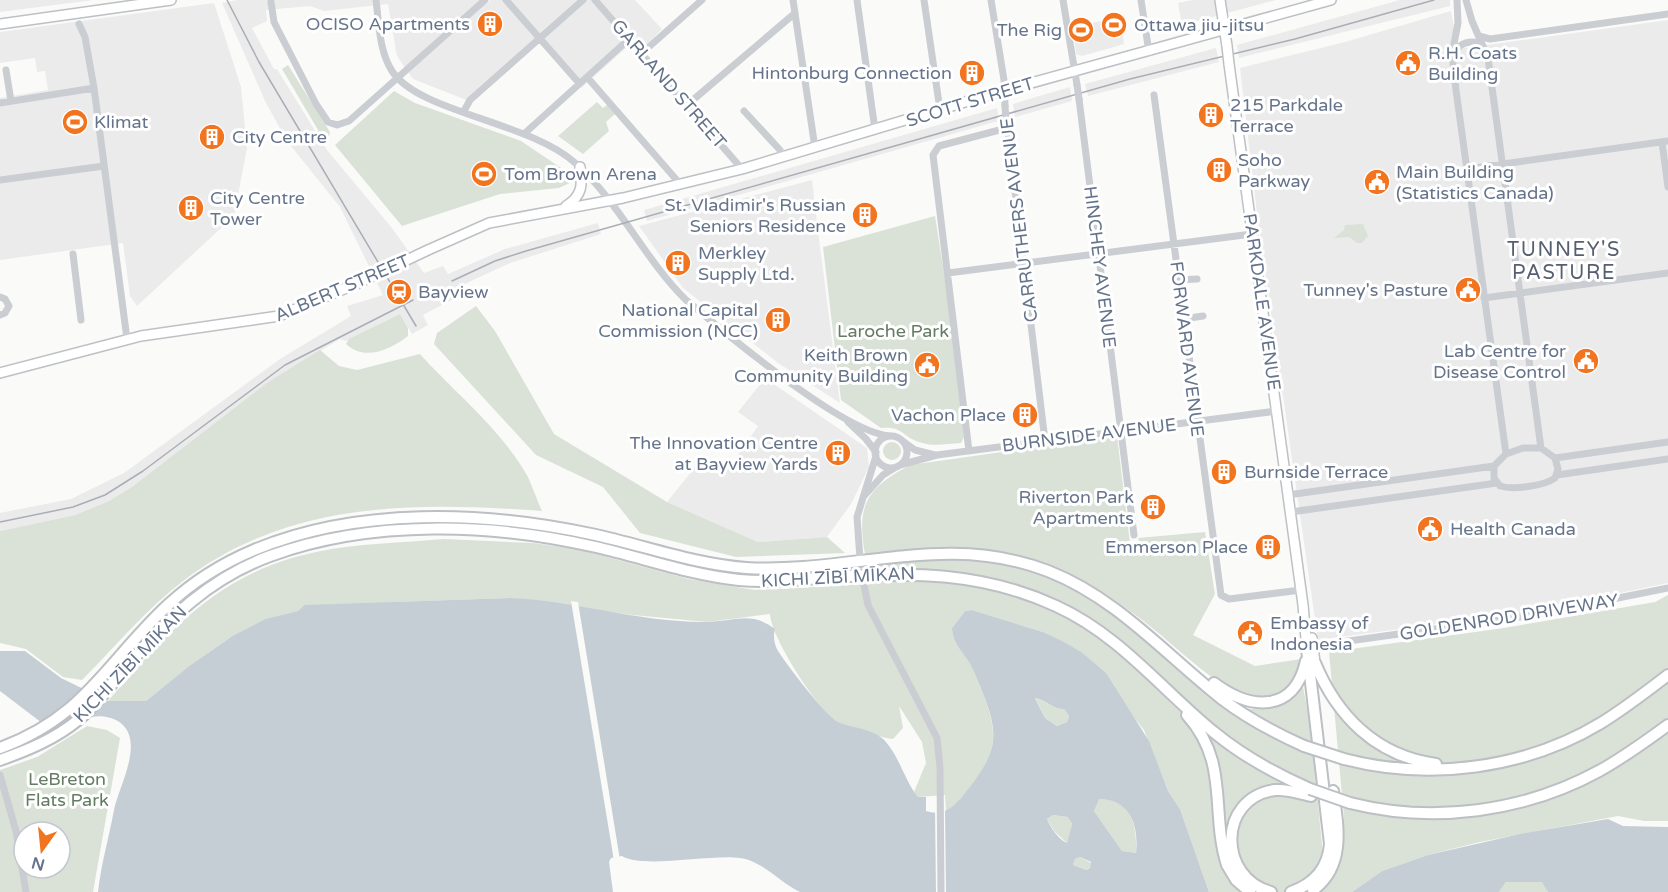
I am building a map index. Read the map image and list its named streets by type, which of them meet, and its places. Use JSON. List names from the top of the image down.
{
  "streets": {
    "highway": ["KICHI ZĪBĪ MĪKAN"],
    "main road": ["SCOTT STREET", "ALBERT STREET", "PARKDALE AVENUE"],
    "street": [
      "GARLAND STREET",
      "CARRUTHERS AVENUE",
      "HINCHEY AVENUE",
      "FORWARD AVENUE",
      "BURNSIDE AVENUE",
      "GOLDENROD DRIVEWAY"
    ]
  },
  "crossings": [
    ["GARLAND STREET", "SCOTT STREET"],
    ["SCOTT STREET", "CARRUTHERS AVENUE"],
    ["SCOTT STREET", "HINCHEY AVENUE"],
    ["SCOTT STREET", "ALBERT STREET"],
    ["SCOTT STREET", "PARKDALE AVENUE"],
    ["CARRUTHERS AVENUE", "BURNSIDE AVENUE"],
    ["HINCHEY AVENUE", "BURNSIDE AVENUE"],
    ["PARKDALE AVENUE", "FORWARD AVENUE"],
    ["PARKDALE AVENUE", "BURNSIDE AVENUE"],
    ["PARKDALE AVENUE", "GOLDENROD DRIVEWAY"],
    ["FORWARD AVENUE", "BURNSIDE AVENUE"]
  ],
  "districts": ["TUNNEY'S PASTURE"],
  "parks": ["Laroche Park", "LeBreton Flats Park"],
  "places": {
    "building": [
      "OCISO Apartments",
      "Hintonburg Connection",
      "215 Parkdale Terrace",
      "City Centre",
      "Soho Parkway",
      "City Centre Tower",
      "St. Vladimir's Russian Seniors Residence",
      "Merkley Supply Ltd.",
      "National Capital Commission (NCC)",
      "Vachon Place",
      "The Innovation Centre at Bayview Yards",
      "Burnside Terrace",
      "Riverton Park Apartments",
      "Emmerson Place"
    ],
    "sports": [
      "Ottawa jiu-jitsu",
      "The Rig",
      "Klimat",
      "Tom Brown Arena"
    ],
    "public building": [
      "R.H. Coats Building",
      "Main Building (Statistics Canada)",
      "Tunney's Pasture",
      "Lab Centre for Disease Control",
      "Keith Brown Community Building",
      "Health Canada",
      "Embassy of Indonesia"
    ],
    "station": ["Bayview"]
  },
  "north": "bottom"
}
